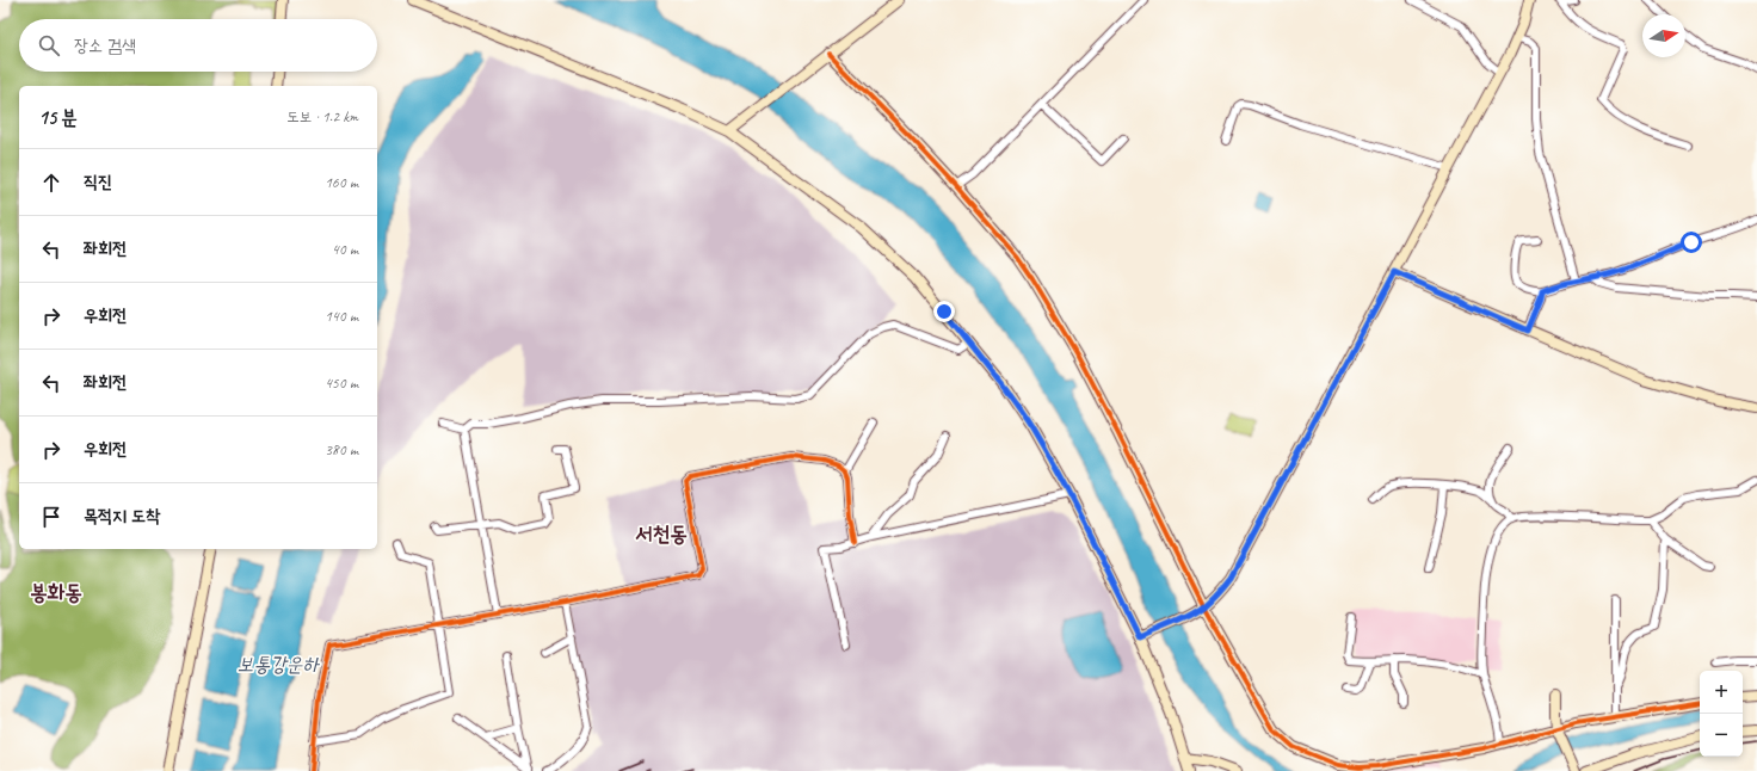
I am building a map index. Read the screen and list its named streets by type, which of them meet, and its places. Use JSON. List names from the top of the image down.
{
  "districts": ["서천동", "봉화동"],
  "water": ["보통강운하"],
  "north": "right",
  "page": {
    "search": "장소 검색",
    "heading": ["15 분", "도보 · 1.2 km"],
    "list": [
      ["직진", "160 m"],
      ["좌회전", "40 m"],
      ["우회전", "140 m"],
      ["좌회전", "450 m"],
      ["우회전", "380 m"],
      "목적지 도착"
    ],
    "map_buttons": ["+", "−"]
  }
}
